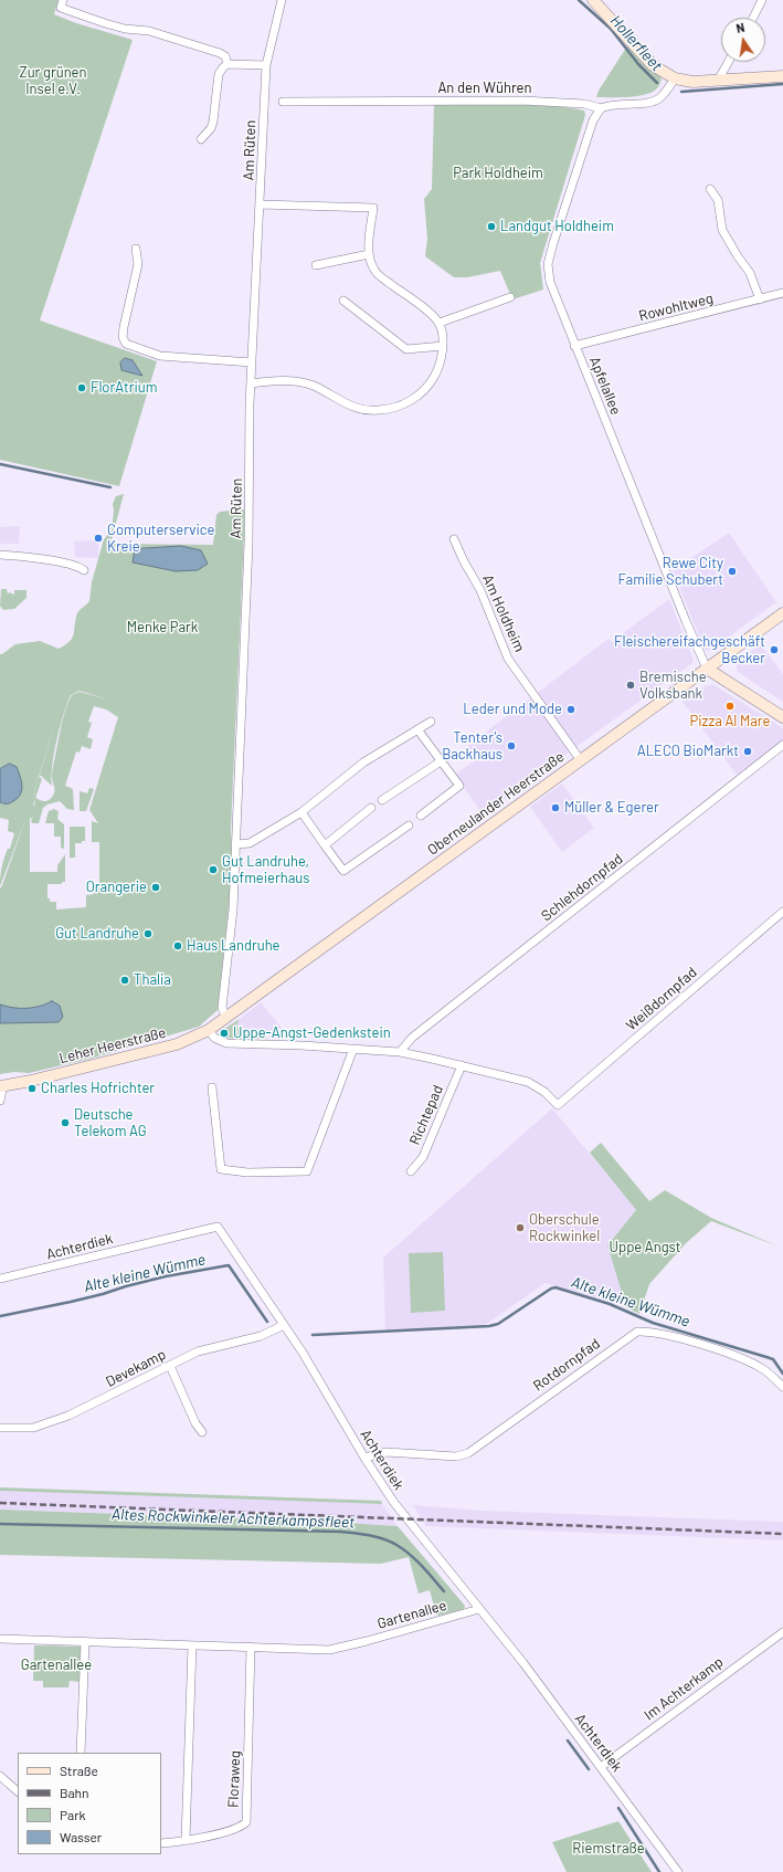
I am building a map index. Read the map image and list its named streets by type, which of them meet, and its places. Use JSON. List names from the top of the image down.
{
  "streets": {
    "main road": ["Oberneulander Heerstraße", "Leher Heerstraße"],
    "street": [
      "An den Wühren",
      "Am Rüten",
      "Rowohltweg",
      "Apfelallee",
      "Am Holdheim",
      "Schlehdornpfad",
      "Weißdornpfad",
      "Richtepad",
      "Achterdiek",
      "Rotdornpfad",
      "Devekamp",
      "Gartenallee",
      "Im Achterkamp",
      "Floraweg"
    ]
  },
  "crossings": [
    ["An den Wühren", "Apfelallee"],
    ["Am Rüten", "Oberneulander Heerstraße"],
    ["Am Rüten", "Leher Heerstraße"],
    ["Rowohltweg", "Apfelallee"],
    ["Apfelallee", "Oberneulander Heerstraße"],
    ["Am Holdheim", "Oberneulander Heerstraße"],
    ["Oberneulander Heerstraße", "Leher Heerstraße"],
    ["Weißdornpfad", "Richtepad"],
    ["Achterdiek", "Rotdornpfad"],
    ["Achterdiek", "Devekamp"],
    ["Achterdiek", "Gartenallee"],
    ["Achterdiek", "Im Achterkamp"],
    ["Gartenallee", "Floraweg"]
  ],
  "water": ["Hollerfleet", "Alte kleine Wümme", "Altes Rockwinkeler Achterkampsfleet"],
  "parks": [
    "Zur grünen Insel e.V.",
    "Park Holdheim",
    "Menke Park",
    "Uppe Angst",
    "Gartenallee",
    "Riemstraße"
  ],
  "places": [
    "Landgut Holdheim",
    "FlorAtrium",
    "Computerservice Kreie",
    "Rewe City Familie Schubert",
    "Fleischereifachgeschäft Becker",
    "Bremische Volksbank",
    "Pizza Al Mare",
    "Leder und Mode",
    "Tenter's Backhaus",
    "ALECO BioMarkt",
    "Müller & Egerer",
    "Gut Landruhe, Hofmeierhaus",
    "Orangerie",
    "Gut Landruhe",
    "Haus Landruhe",
    "Thalia",
    "Uppe-Angst-Gedenkstein",
    "Charles Hofrichter",
    "Deutsche Telekom AG",
    "Oberschule Rockwinkel"
  ],
  "legend": [
    "Straße",
    "Bahn",
    "Park",
    "Wasser"
  ],
  "north": "top"
}
